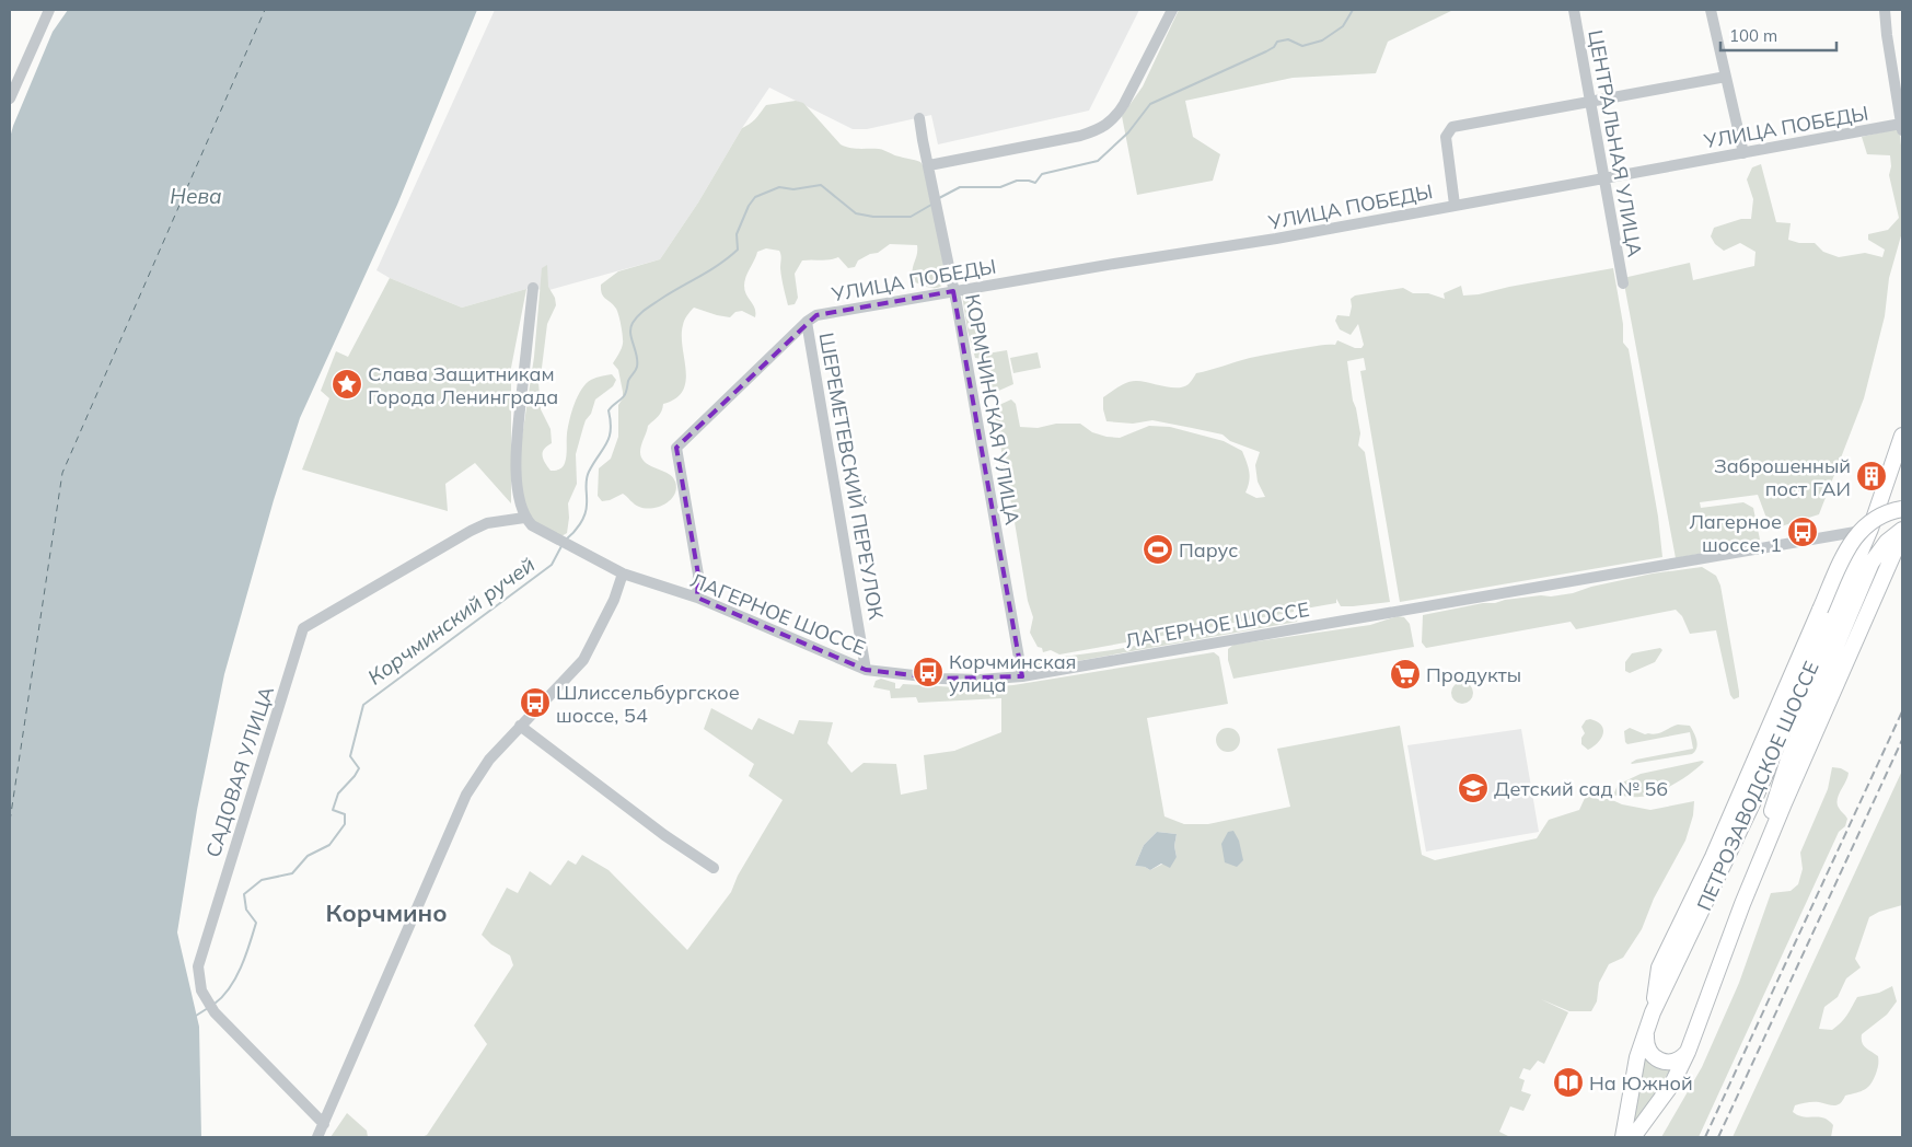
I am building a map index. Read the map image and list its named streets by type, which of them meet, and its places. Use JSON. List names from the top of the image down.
{
  "streets": {
    "main road": ["ПЕТРОЗАВОДСКОЕ ШОССЕ"],
    "street": [
      "УЛИЦА ПОБЕДЫ",
      "ЦЕНТРАЛЬНАЯ УЛИЦА",
      "КОРМЧИНСКАЯ УЛИЦА",
      "ШЕРЕМЕТЕВСКИЙ ПЕРЕУЛОК",
      "ЛАГЕРНОЕ ШОССЕ",
      "САДОВАЯ УЛИЦА"
    ]
  },
  "crossings": [
    ["УЛИЦА ПОБЕДЫ", "ЦЕНТРАЛЬНАЯ УЛИЦА"],
    ["УЛИЦА ПОБЕДЫ", "КОРМЧИНСКАЯ УЛИЦА"],
    ["УЛИЦА ПОБЕДЫ", "ШЕРЕМЕТЕВСКИЙ ПЕРЕУЛОК"],
    ["КОРМЧИНСКАЯ УЛИЦА", "ЛАГЕРНОЕ ШОССЕ"],
    ["ШЕРЕМЕТЕВСКИЙ ПЕРЕУЛОК", "ЛАГЕРНОЕ ШОССЕ"],
    ["ЛАГЕРНОЕ ШОССЕ", "САДОВАЯ УЛИЦА"],
    ["ЛАГЕРНОЕ ШОССЕ", "ПЕТРОЗАВОДСКОЕ ШОССЕ"]
  ],
  "districts": ["Корчмино"],
  "water": ["Нева", "Корчминский ручей"],
  "places": {
    "place": ["Слава Защитникам Города Ленинграда"],
    "building": ["Заброшенный пост ГАИ"],
    "bus stop": ["Лагерное шоссе, 1", "Корчминская улица", "Шлиссельбургское шоссе, 54"],
    "sports": ["Парус"],
    "supermarket": ["Продукты"],
    "school or university": ["Детский сад № 56"],
    "library": ["На Южной"]
  },
  "scale_bar": "100 m"
}
